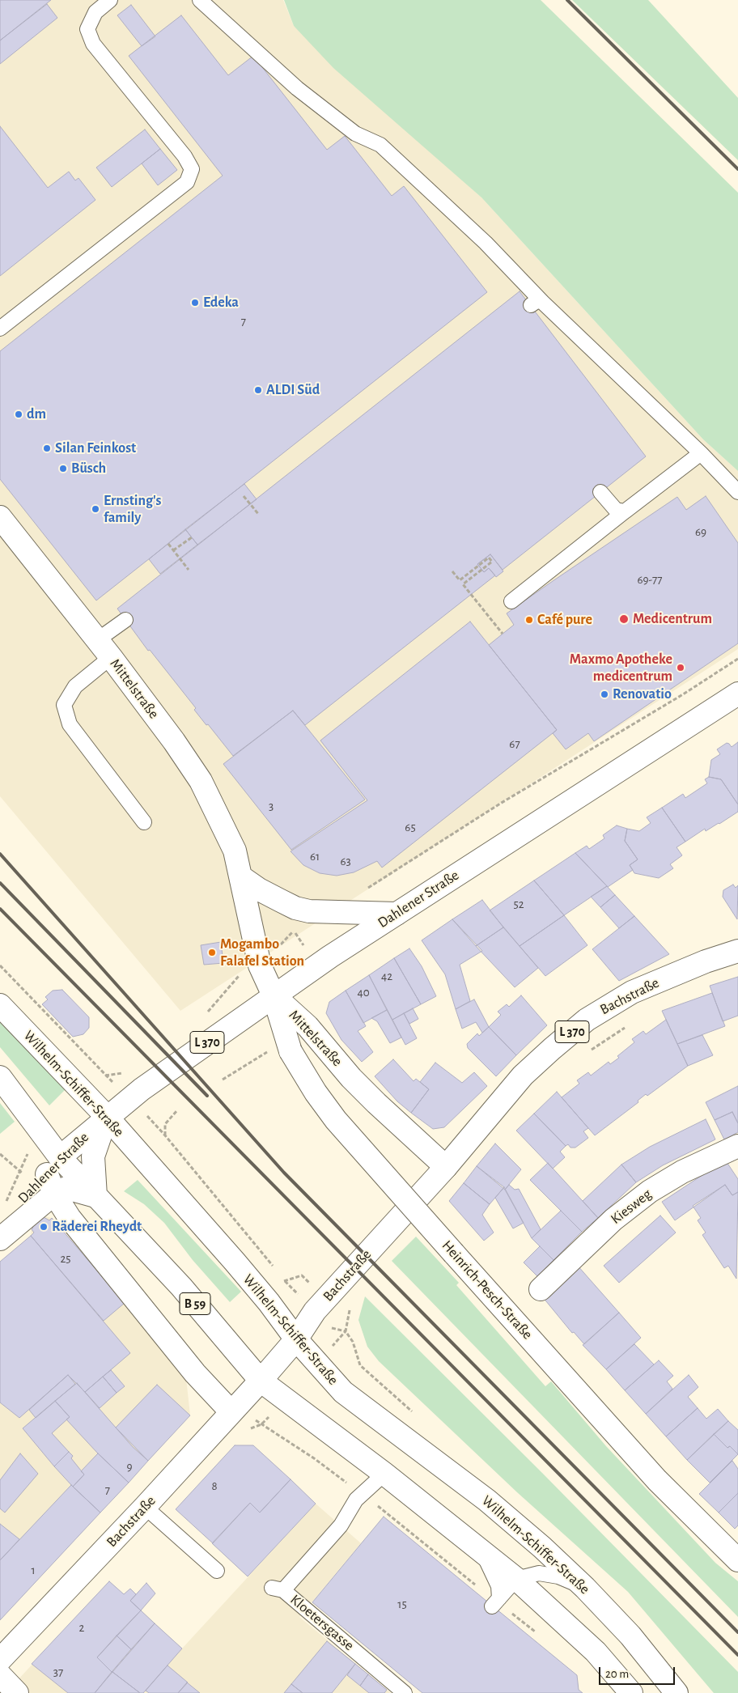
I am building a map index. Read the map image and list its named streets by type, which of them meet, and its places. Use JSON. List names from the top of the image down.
{
  "streets": {
    "main road": [
      "Mittelstraße",
      "Dahlener Straße",
      "Bachstraße",
      "L 370",
      "Wilhelm-Schiffer-Straße",
      "Kiesweg",
      "Heinrich-Pesch-Straße",
      "B 59"
    ],
    "lane": ["Kloetersgasse"]
  },
  "crossings": [
    ["Mittelstraße", "Dahlener Straße"],
    ["Mittelstraße", "Bachstraße"],
    ["Mittelstraße", "Heinrich-Pesch-Straße"],
    ["Dahlener Straße", "Wilhelm-Schiffer-Straße"],
    ["Dahlener Straße", "Heinrich-Pesch-Straße"],
    ["Dahlener Straße", "B 59"],
    ["Bachstraße", "Wilhelm-Schiffer-Straße"],
    ["Bachstraße", "B 59"],
    ["B 59", "Kloetersgasse"]
  ],
  "places": [
    "Edeka",
    "ALDI Süd",
    "dm",
    "Silan Feinkost",
    "Büsch",
    "Ernsting's family",
    "Medicentrum",
    "Café pure",
    "Maxmo Apotheke medicentrum",
    "Renovatio",
    "Mogambo Falafel Station",
    "Räderei Rheydt"
  ],
  "house_numbers": [
    "7",
    "69",
    "69-77",
    "67",
    "3",
    "65",
    "61",
    "63",
    "52",
    "42",
    "40",
    "25",
    "9",
    "8",
    "7",
    "1",
    "15",
    "2",
    "37"
  ],
  "scale_bar": "20 m"
}
